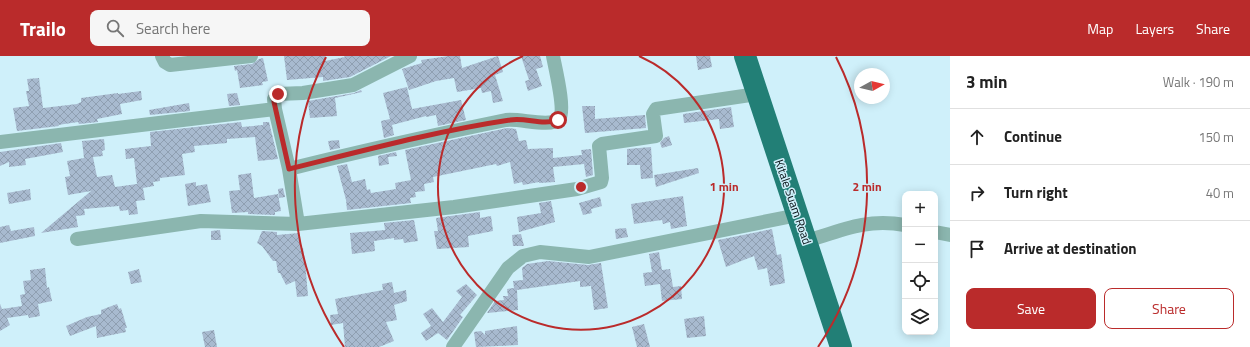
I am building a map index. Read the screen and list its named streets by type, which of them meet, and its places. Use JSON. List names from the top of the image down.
{
  "streets": {
    "highway": ["Kitale Suam Road"]
  },
  "north": "right",
  "page": {
    "header": "Trailo",
    "search": "Search here",
    "nav": ["Map", "Layers", "Share"],
    "heading": ["3 min", "Walk · 190 m"],
    "list": [
      ["Continue", "150 m"],
      ["Turn right", "40 m"],
      "Arrive at destination"
    ],
    "map_buttons": ["+", "−"],
    "buttons": ["Save", "Share"]
  },
  "rings": ["1 min", "2 min"]
}
